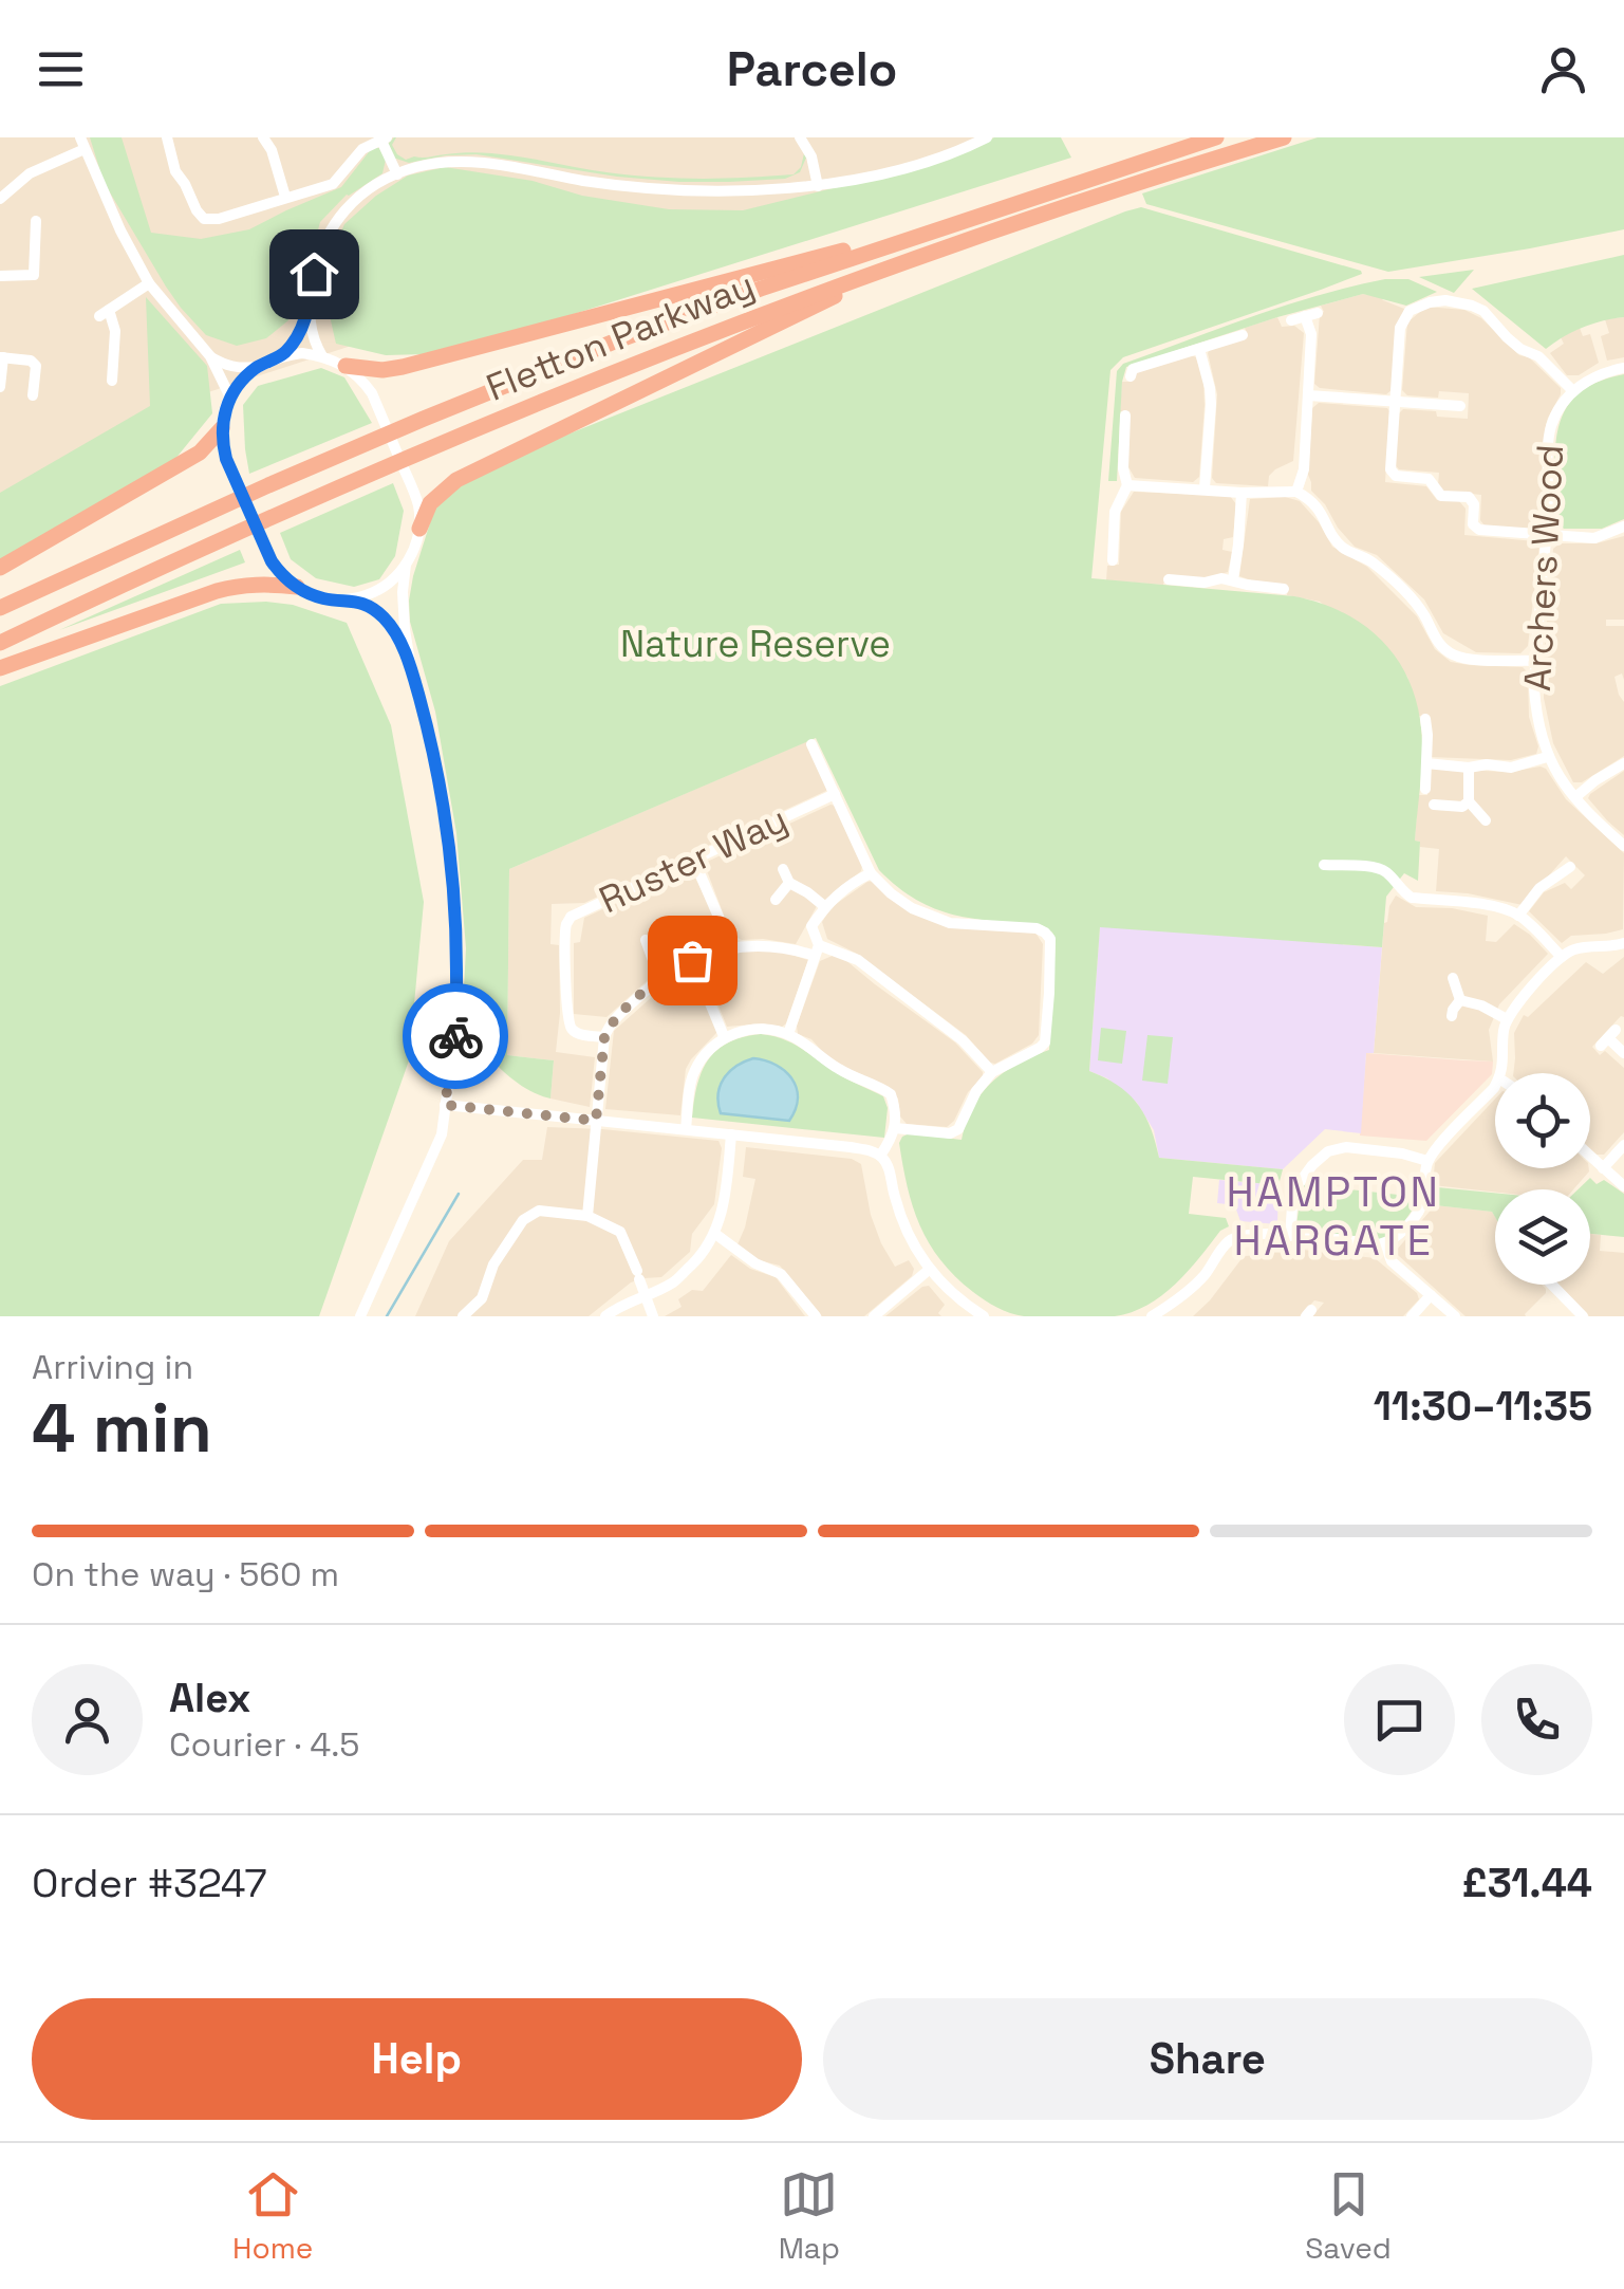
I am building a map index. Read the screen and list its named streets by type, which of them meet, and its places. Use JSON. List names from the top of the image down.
{
  "streets": {
    "highway": ["Fletton Parkway"],
    "street": ["Archers Wood", "Ruster Way"]
  },
  "districts": ["HAMPTON HARGATE"],
  "parks": ["Nature Reserve"],
  "page": {
    "header": "Parcelo",
    "heading": ["4 min", "Arriving in", "11:30–11:35"],
    "panel": [
      "Alex",
      "Courier · 4.5",
      "Order #3247",
      "£31.44"
    ],
    "bar": "On the way · 560 m",
    "buttons": ["Help", "Share"],
    "tabs": ["Home", "Map", "Saved"]
  }
}
